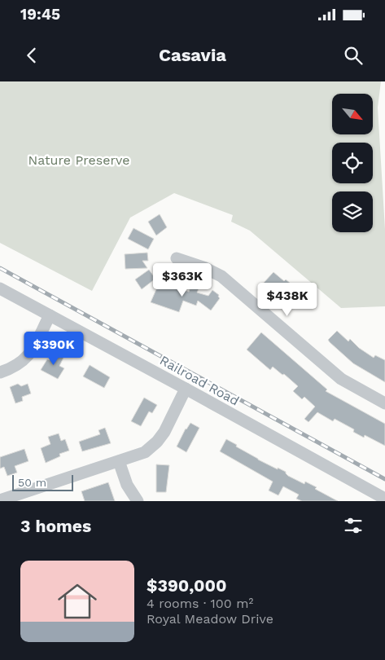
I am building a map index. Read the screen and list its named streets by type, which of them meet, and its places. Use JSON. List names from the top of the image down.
{
  "streets": {
    "street": ["Railroad Road"]
  },
  "parks": ["Nature Preserve"],
  "scale_bar": "50 m",
  "north": "bottom right",
  "page": {
    "status": "19:45",
    "header": "Casavia",
    "price": ["$363K", "$438K", "$390K"],
    "scale": "50 m",
    "heading": "3 homes",
    "list": [
      {
        "name": "$390,000",
        "note": "4 rooms · 100 m² · Royal Meadow Drive"
      }
    ]
  }
}
